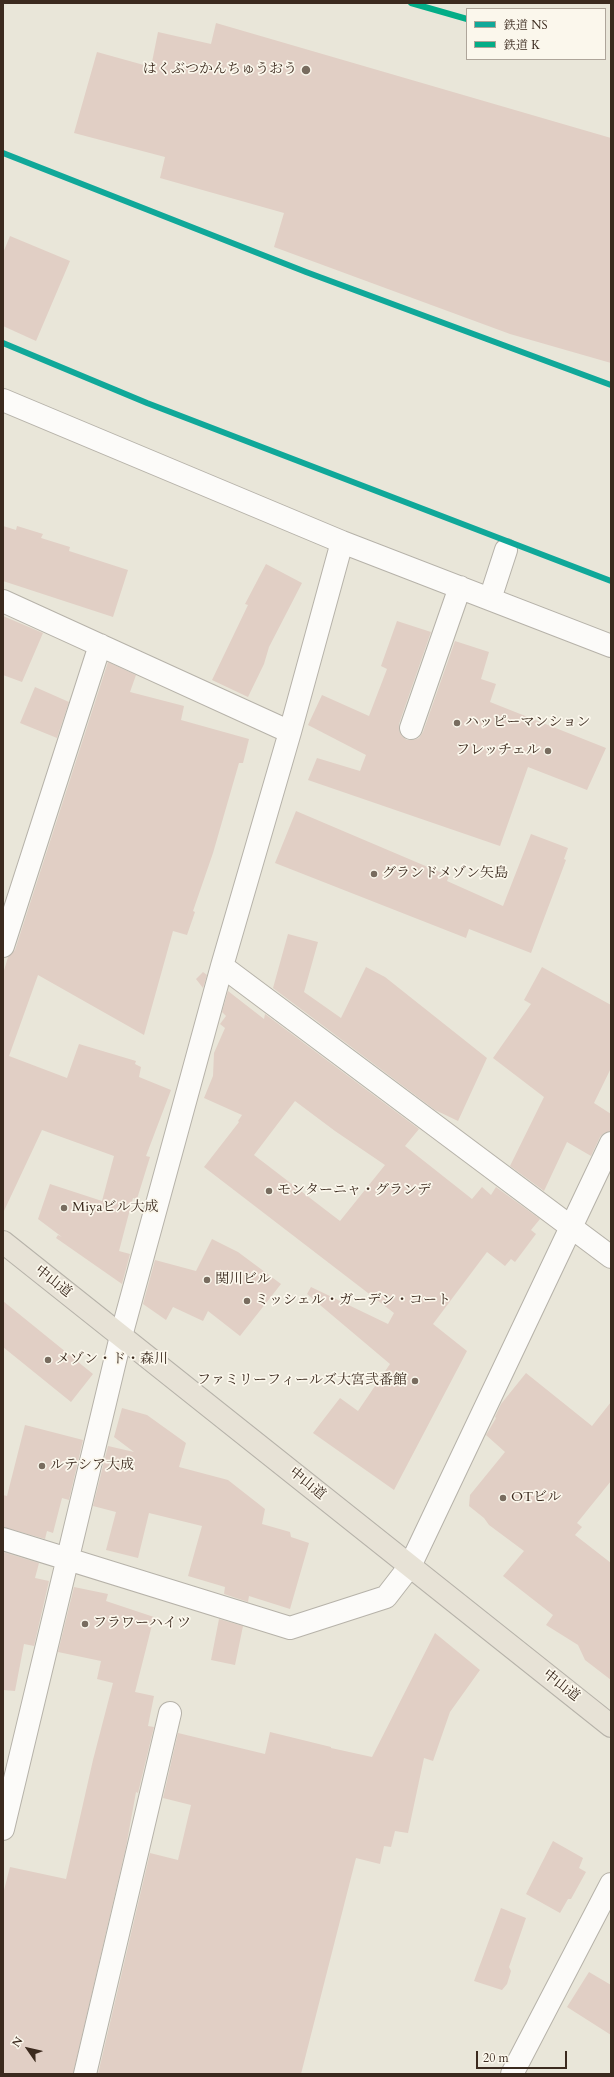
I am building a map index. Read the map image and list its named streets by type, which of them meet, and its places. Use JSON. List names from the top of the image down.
{
  "streets": {
    "highway": ["中山道"]
  },
  "places": [
    "はくぶつかんちゅうおう",
    "ハッピーマンション",
    "フレッチェル",
    "グランドメゾン矢島",
    "モンターニャ・グランデ",
    "Miyaビル大成",
    "関川ビル",
    "ミッシェル・ガーデン・コート",
    "メゾン・ド・森川",
    "ファミリーフィールズ大宮弐番館",
    "ルテシア大成",
    "OTビル",
    "フラワーハイツ"
  ],
  "lines": ["rail line K", "rail line NS"],
  "legend": ["鉄道 NS", "鉄道 K"],
  "scale_bar": "20 m",
  "north": "top left"
}
